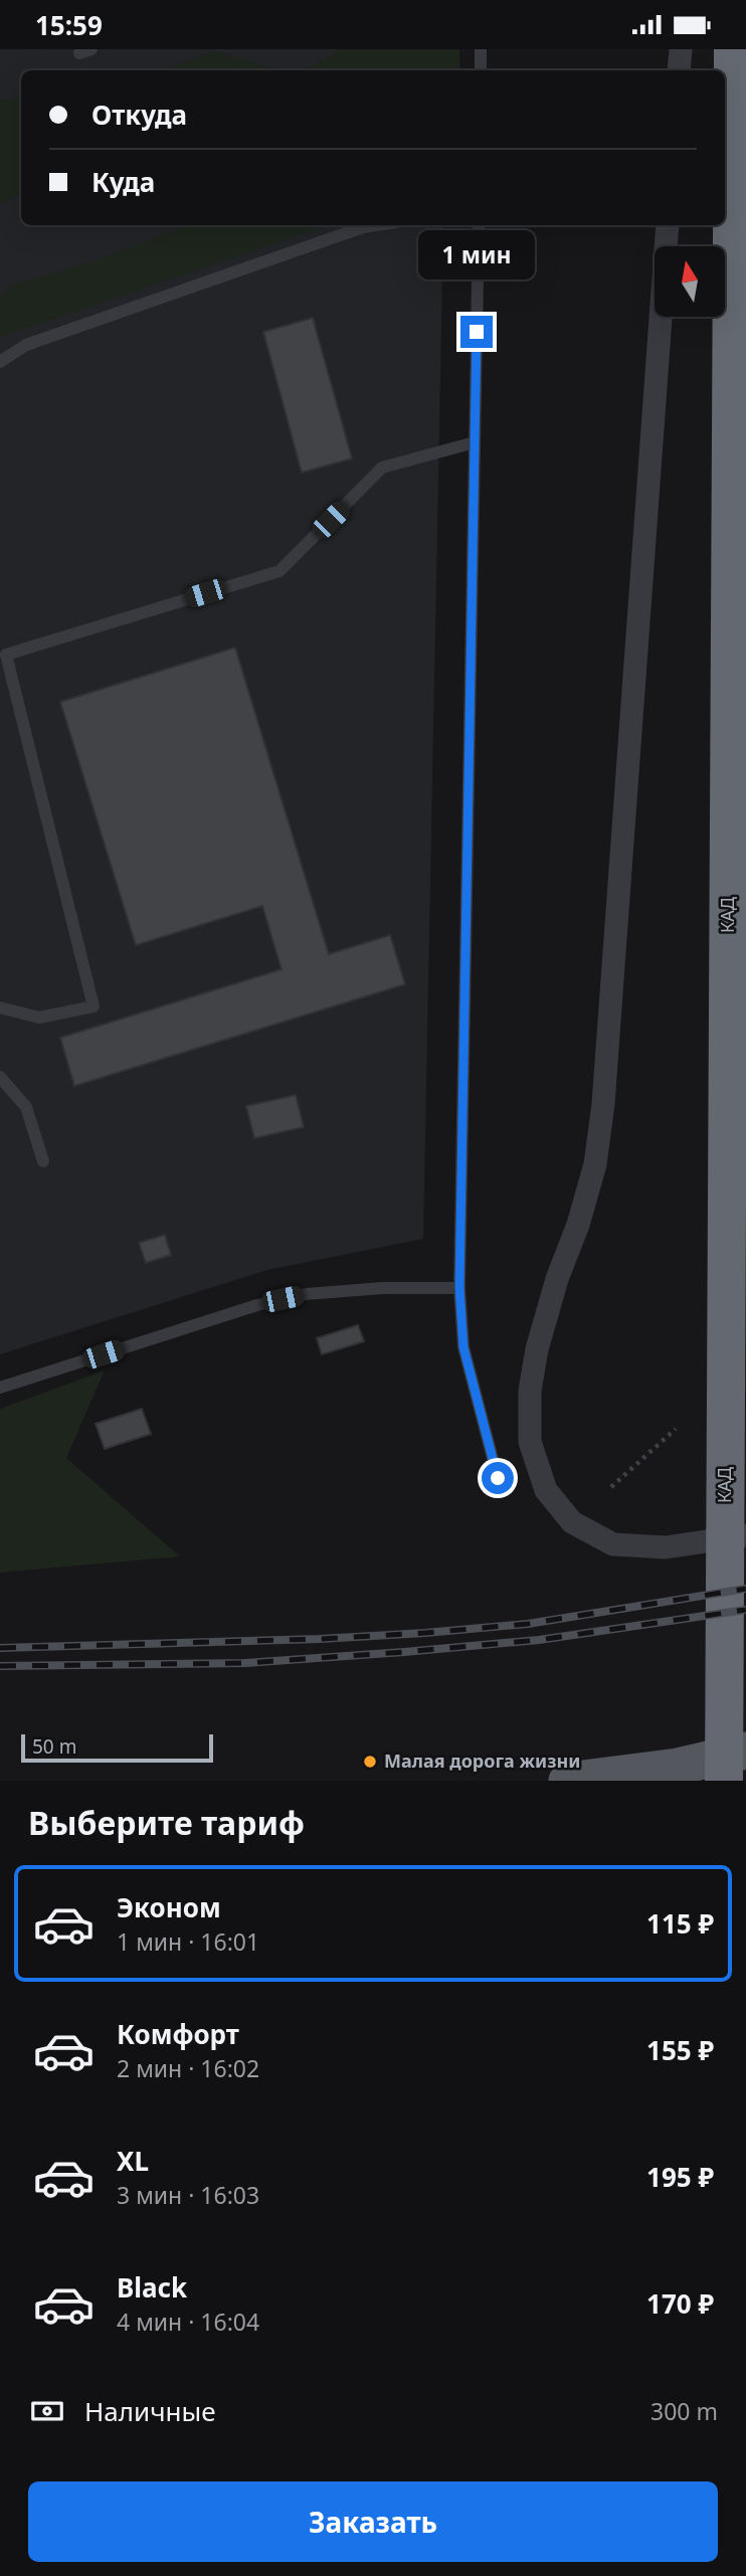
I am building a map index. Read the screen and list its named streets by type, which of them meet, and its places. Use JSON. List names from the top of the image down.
{
  "streets": {
    "highway": ["КАД"]
  },
  "places": ["Малая дорога жизни"],
  "scale_bar": "50 m",
  "north": "top",
  "page": {
    "status": "15:59",
    "banner": ["Откуда", "Куда"],
    "bubble": "1 мин",
    "scale": "50 m",
    "heading": "Выберите тариф",
    "list": [
      {
        "name": "Эконом",
        "note": "1 мин · 16:01",
        "value": "115 ₽"
      },
      {
        "name": "Комфорт",
        "note": "2 мин · 16:02",
        "value": "155 ₽"
      },
      {
        "name": "XL",
        "note": "3 мин · 16:03",
        "value": "195 ₽"
      },
      {
        "name": "Black",
        "note": "4 мин · 16:04",
        "value": "170 ₽"
      }
    ],
    "pay": ["Наличные", "300 m"],
    "buttons": "Заказать"
  }
}
